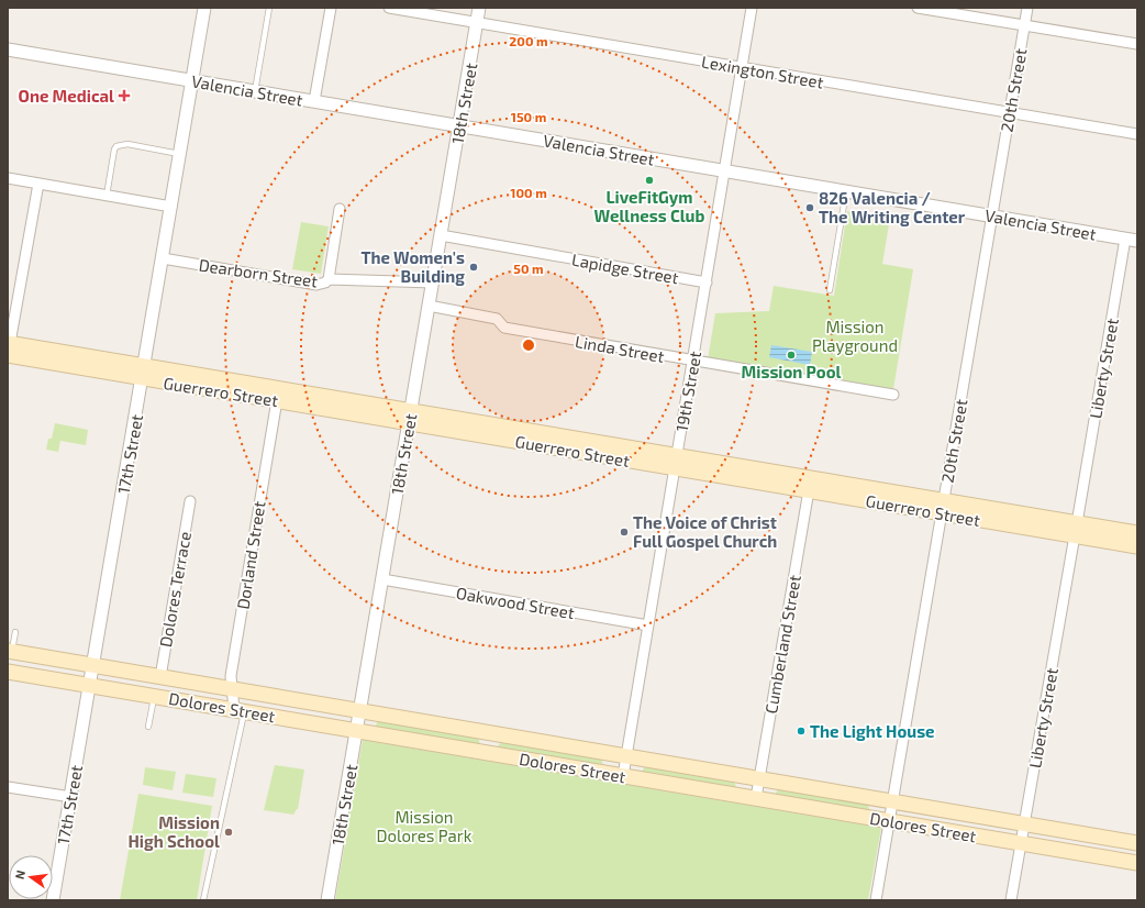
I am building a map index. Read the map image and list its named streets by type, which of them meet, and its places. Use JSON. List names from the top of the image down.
{
  "streets": {
    "main road": ["Guerrero Street", "Dolores Street"],
    "street": [
      "Lexington Street",
      "Valencia Street",
      "20th Street",
      "18th Street",
      "Lapidge Street",
      "Dearborn Street",
      "Linda Street",
      "Liberty Street",
      "19th Street",
      "17th Street",
      "Dorland Street",
      "Dolores Terrace",
      "Oakwood Street",
      "Cumberland Street"
    ]
  },
  "crossings": [
    ["Lexington Street", "20th Street"],
    ["Lexington Street", "18th Street"],
    ["Lexington Street", "19th Street"],
    ["Valencia Street", "20th Street"],
    ["Valencia Street", "18th Street"],
    ["Valencia Street", "Liberty Street"],
    ["Valencia Street", "19th Street"],
    ["Valencia Street", "17th Street"],
    ["20th Street", "Guerrero Street"],
    ["20th Street", "Dolores Street"],
    ["18th Street", "Lapidge Street"],
    ["18th Street", "Dearborn Street"],
    ["18th Street", "Linda Street"],
    ["18th Street", "Guerrero Street"],
    ["18th Street", "Oakwood Street"],
    ["18th Street", "Dolores Street"],
    ["Lapidge Street", "19th Street"],
    ["Dearborn Street", "17th Street"],
    ["Linda Street", "19th Street"],
    ["Liberty Street", "Guerrero Street"],
    ["Liberty Street", "Dolores Street"],
    ["Guerrero Street", "19th Street"],
    ["Guerrero Street", "17th Street"],
    ["Guerrero Street", "Dorland Street"],
    ["Guerrero Street", "Cumberland Street"],
    ["19th Street", "Oakwood Street"],
    ["19th Street", "Dolores Street"],
    ["17th Street", "Dolores Street"],
    ["Dorland Street", "Dolores Street"],
    ["Dolores Terrace", "Dolores Street"],
    ["Cumberland Street", "Dolores Street"]
  ],
  "parks": ["Mission Playground", "Mission Dolores Park"],
  "places": {
    "health": ["One Medical"],
    "other": [
      "LiveFitGym Wellness Club",
      "826 Valencia / The Writing Center",
      "The Women's Building",
      "Mission Pool",
      "The Voice of Christ Full Gospel Church",
      "The Light House",
      "Mission High School"
    ]
  },
  "north": "left",
  "rings": [
    "200 m",
    "150 m",
    "100 m",
    "50 m"
  ]
}
